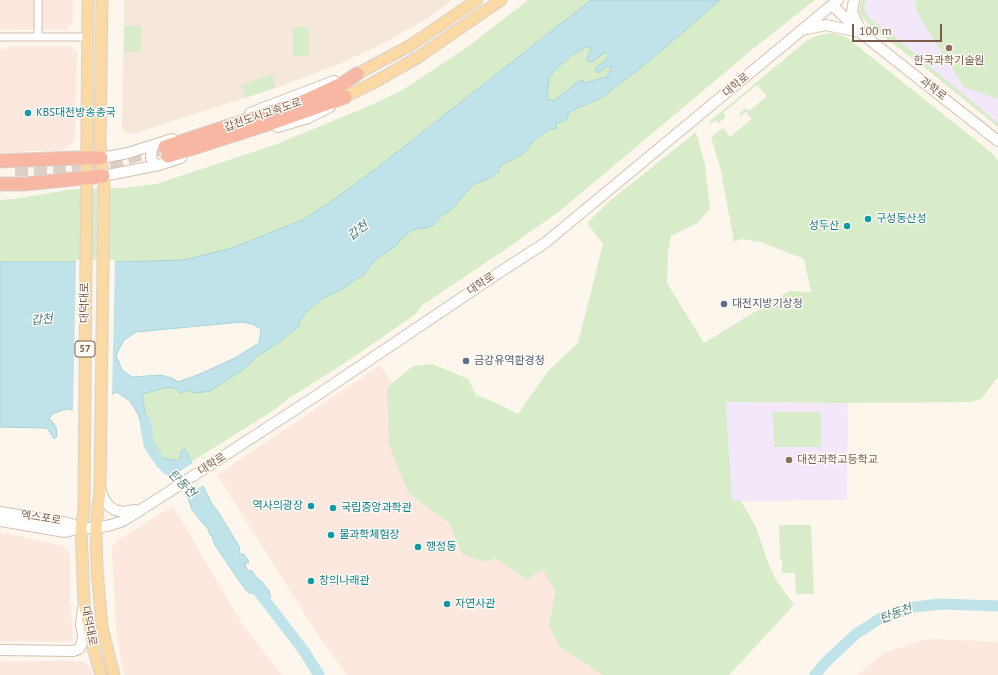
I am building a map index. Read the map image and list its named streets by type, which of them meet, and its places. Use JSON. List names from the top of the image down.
{
  "streets": {
    "highway": ["갑천도시고속도로"],
    "main road": [
      "대학로",
      "과학로",
      "대덕대로",
      "57",
      "엑스포로"
    ]
  },
  "crossings": [
    ["대학로", "과학로"],
    ["대학로", "대덕대로"],
    ["대학로", "엑스포로"],
    ["대덕대로", "엑스포로"]
  ],
  "water": ["갑천", "탄동천"],
  "places": [
    "한국과학기술원",
    "KBS대전방송총국",
    "구성동산성",
    "성두산",
    "대전지방기상청",
    "금강유역환경청",
    "대전과학고등학교",
    "역사의광장",
    "국립중앙과학관",
    "물과학체험장",
    "행정동",
    "창의나래관",
    "자연사관"
  ],
  "scale_bar": "100 m"
}
